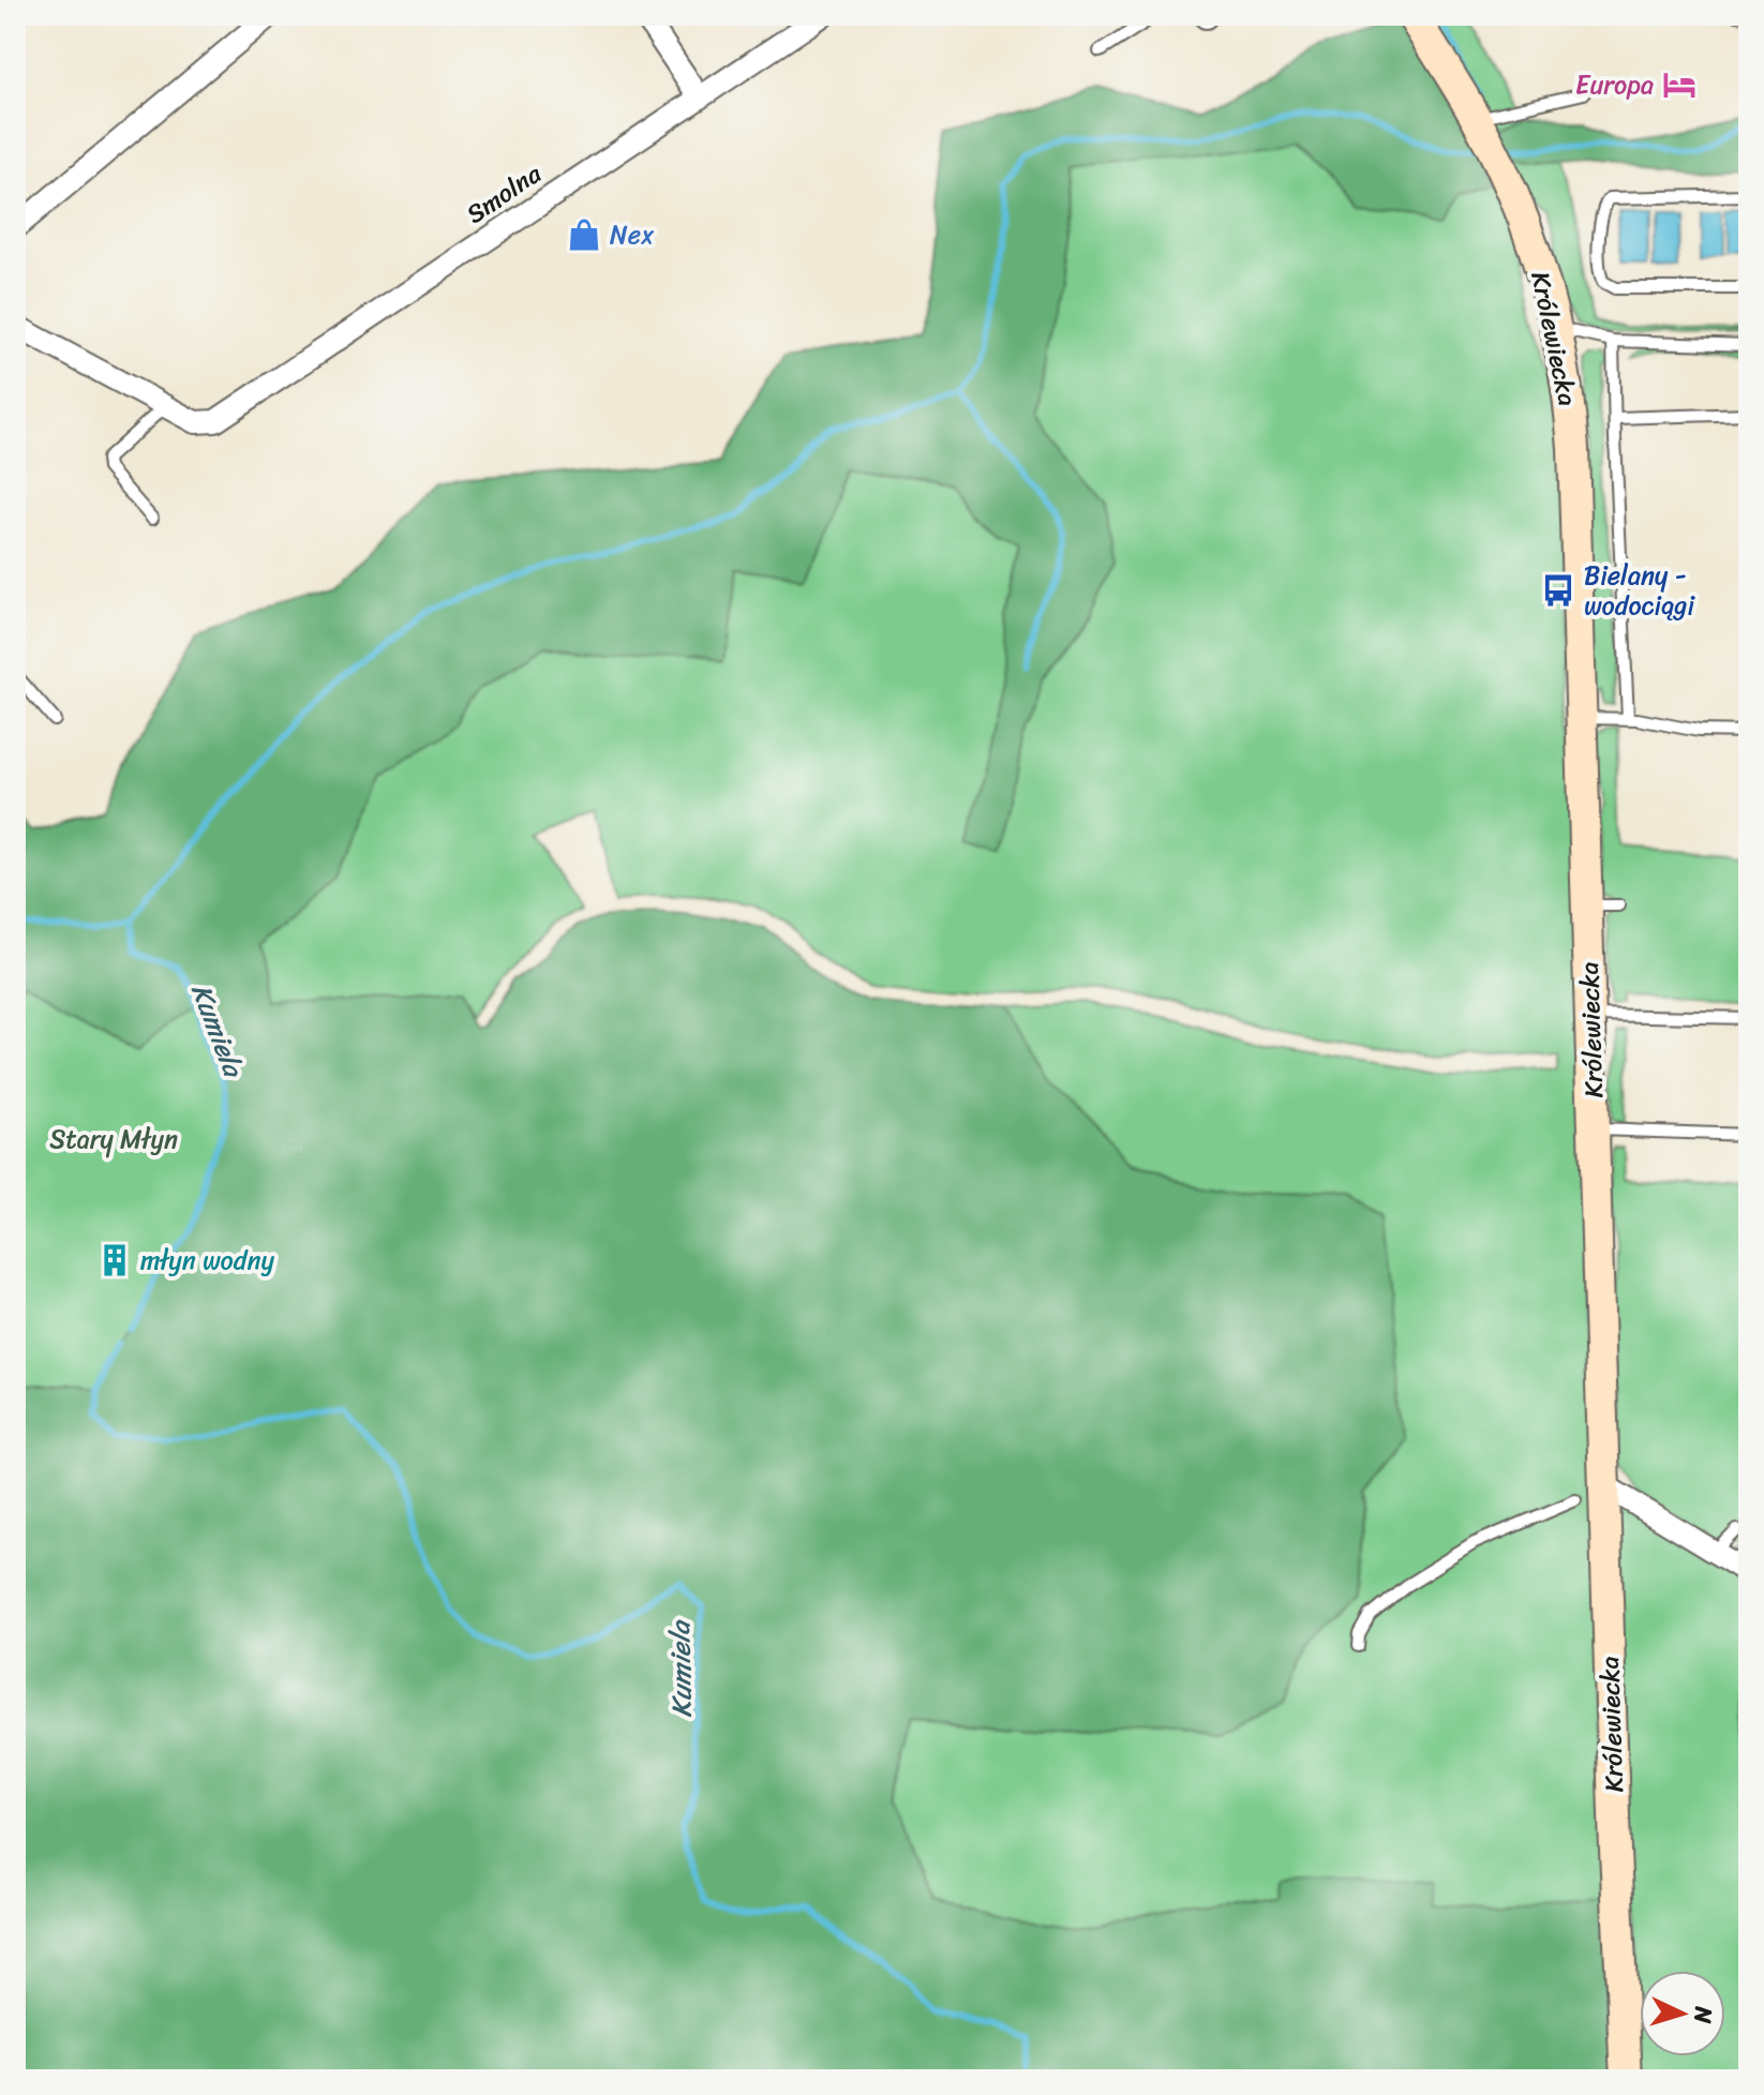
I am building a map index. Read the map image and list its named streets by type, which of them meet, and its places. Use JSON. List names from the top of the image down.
{
  "streets": {
    "main road": ["Królewiecka"],
    "street": ["Smolna"]
  },
  "water": ["Kumiela"],
  "parks": ["Stary Młyn"],
  "places": {
    "hotel": ["Europa"],
    "shop": ["Nex"],
    "bus stop": ["Bielany - wodociągi"],
    "building": ["młyn wodny"]
  },
  "north": "right"
}
